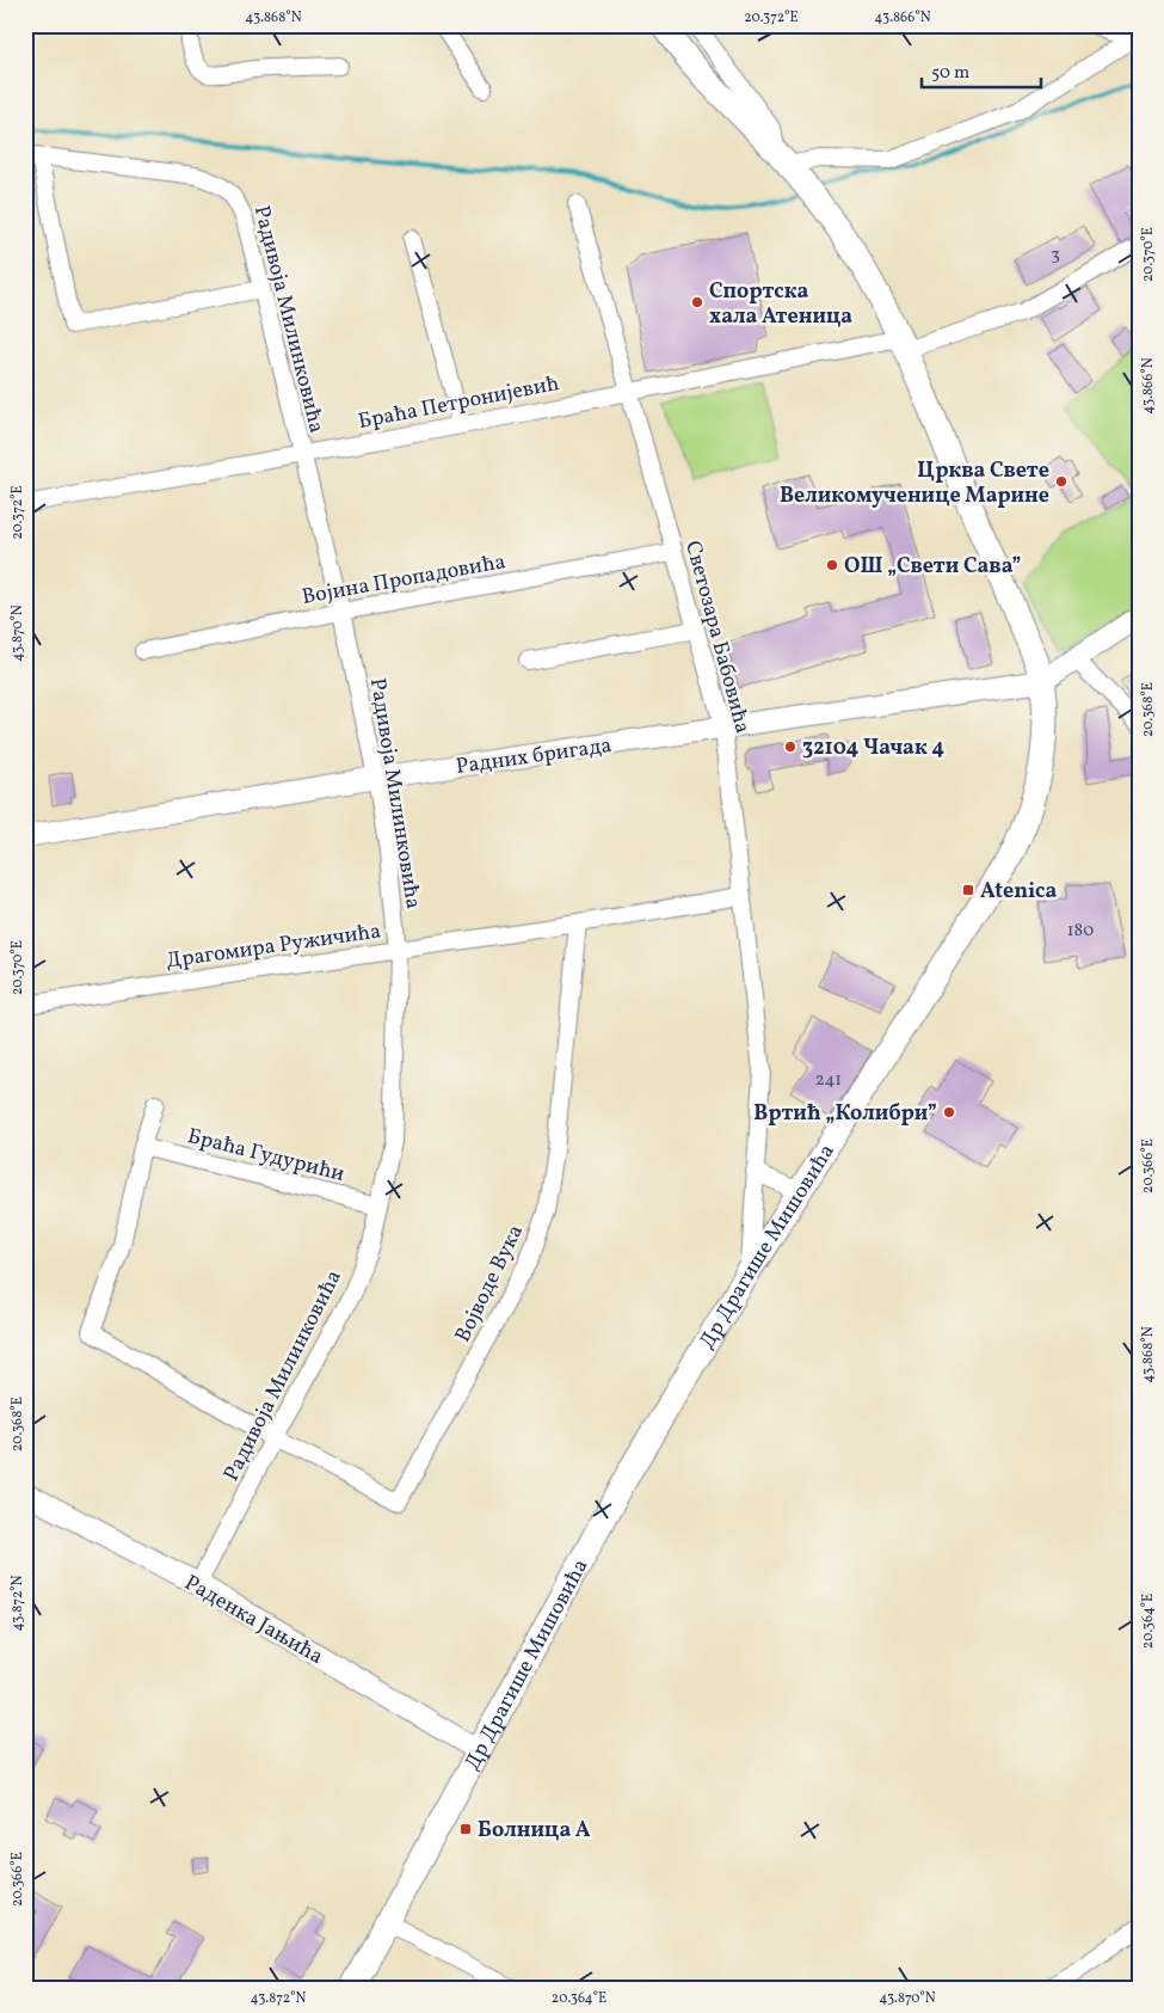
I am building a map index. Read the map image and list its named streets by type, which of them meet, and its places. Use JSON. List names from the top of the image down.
{
  "streets": {
    "main road": ["Др Драгише Мишовића"],
    "street": [
      "Радивоја Милинковића",
      "Браћа Петронијевић",
      "Војина Пропадовића",
      "Светозара Бабовића",
      "Радних бригада",
      "Драгомира Ружичића",
      "Браћа Гудурићи",
      "Војводе Вука",
      "Раденка Јањића"
    ]
  },
  "crossings": [
    ["Радивоја Милинковића", "Браћа Петронијевић"],
    ["Радивоја Милинковића", "Војина Пропадовића"],
    ["Радивоја Милинковића", "Радних бригада"],
    ["Радивоја Милинковића", "Драгомира Ружичића"],
    ["Радивоја Милинковића", "Браћа Гудурићи"],
    ["Радивоја Милинковића", "Војводе Вука"],
    ["Радивоја Милинковића", "Раденка Јањића"],
    ["Браћа Петронијевић", "Светозара Бабовића"],
    ["Браћа Петронијевић", "Др Драгише Мишовића"],
    ["Војина Пропадовића", "Светозара Бабовића"],
    ["Светозара Бабовића", "Радних бригада"],
    ["Светозара Бабовића", "Драгомира Ружичића"],
    ["Светозара Бабовића", "Др Драгише Мишовића"],
    ["Радних бригада", "Др Драгише Мишовића"],
    ["Драгомира Ружичића", "Војводе Вука"],
    ["Др Драгише Мишовића", "Раденка Јањића"]
  ],
  "places": {
    "other": [
      "Спортска хала Атеница",
      "Црква Свете Великомученице Марине",
      "ОШ „Свети Сава”",
      "32104 Чачак 4",
      "Вртић „Колибри”"
    ],
    "transit": ["Atenica", "Болница А"]
  },
  "house_numbers": ["3", "180", "241"],
  "scale_bar": "50 m",
  "coordinates": [
    "43.868°N",
    "20.372°E",
    "43.866°N",
    "20.370°E",
    "43.870°N",
    "20.368°E",
    "20.366°E",
    "43.872°N",
    "20.364°E"
  ]
}
